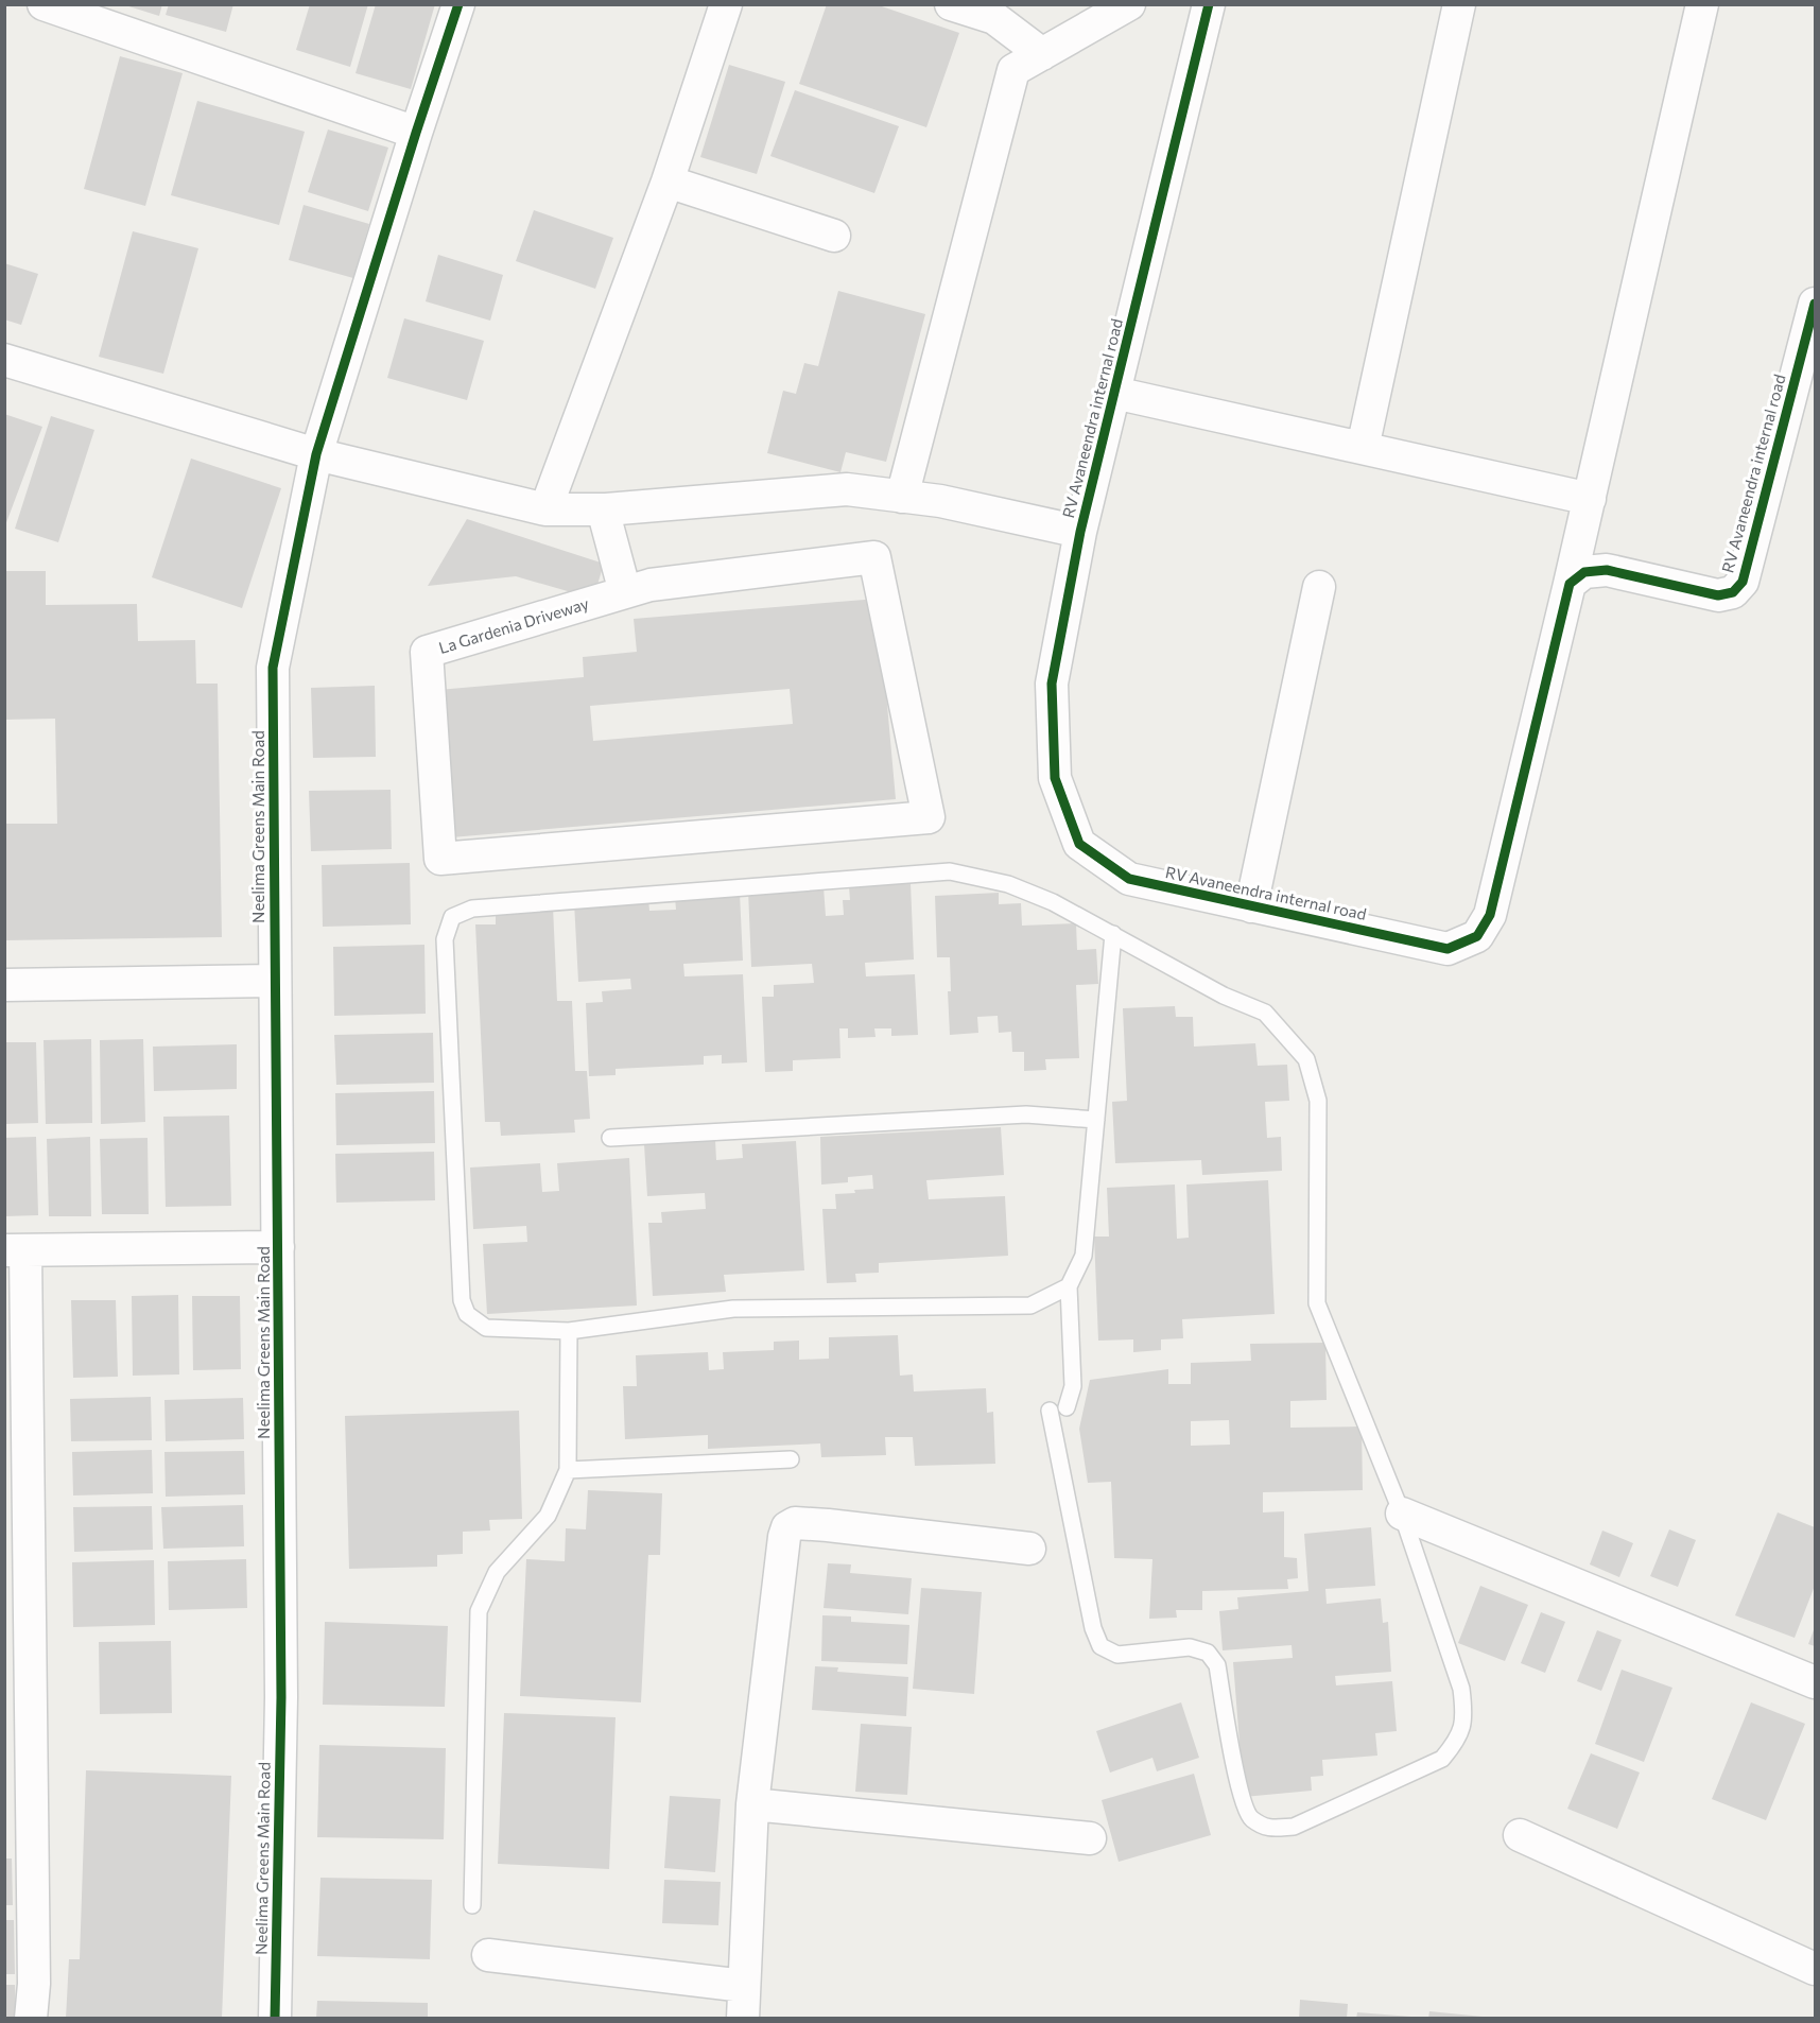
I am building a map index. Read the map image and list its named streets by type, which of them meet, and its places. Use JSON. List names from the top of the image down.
{
  "streets": {
    "street": ["RV Avaneendra internal road", "La Gardenia Driveway", "Neelima Greens Main Road"]
  },
  "crossings": [
    ["RV Avaneendra internal road", "Neelima Greens Main Road"]
  ]
}
